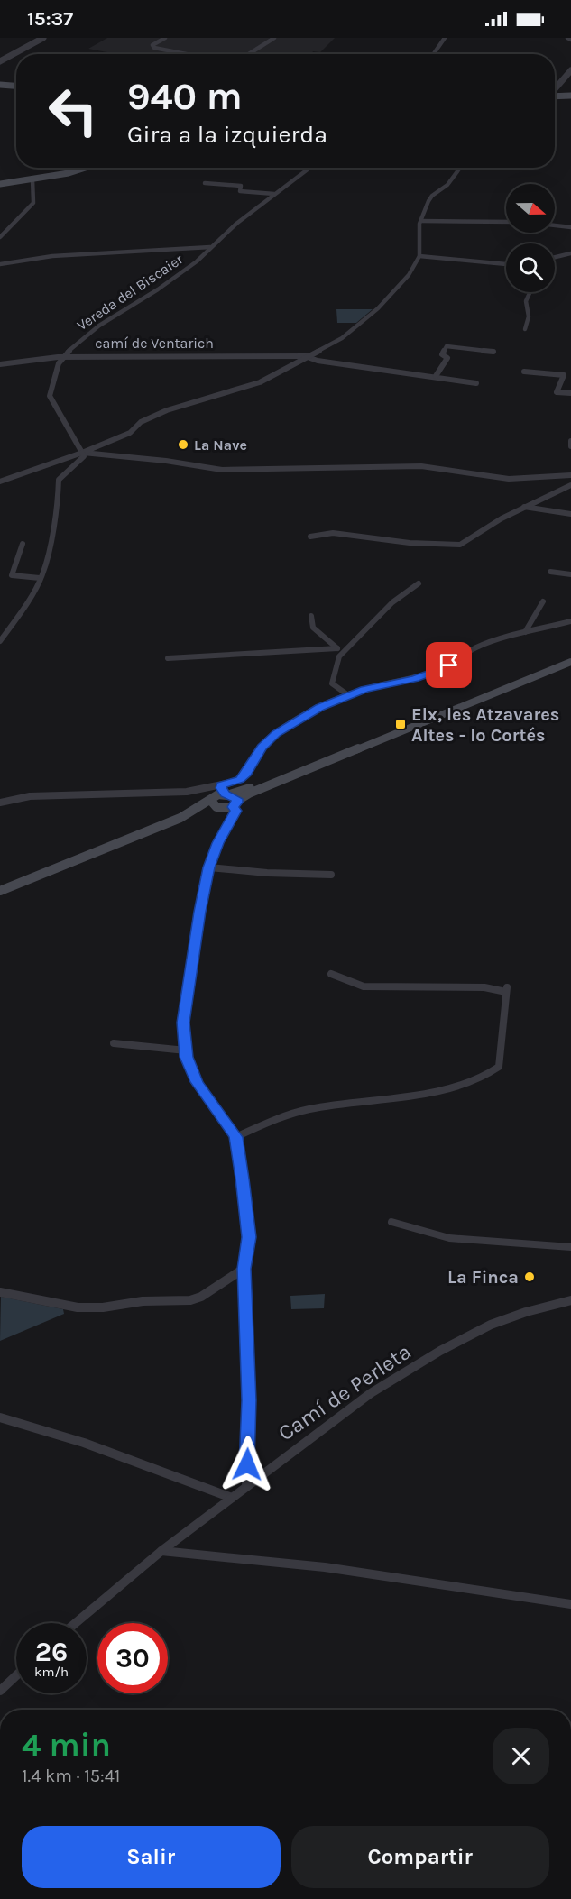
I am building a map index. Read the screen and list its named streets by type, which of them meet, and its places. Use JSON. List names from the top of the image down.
{
  "streets": {
    "street": ["Vereda del Biscaier", "camí de Ventarich", "Camí de Perleta"]
  },
  "crossings": [
    ["Vereda del Biscaier", "camí de Ventarich"]
  ],
  "places": {
    "other": ["La Nave", "La Finca"],
    "transit": ["Elx, les Atzavares Altes - lo Cortés"]
  },
  "north": "right",
  "page": {
    "status": "15:37",
    "turn": ["940 m", "Gira a la izquierda"],
    "speed": "26 km/h",
    "limit": "30",
    "heading": ["4 min", "1.4 km · 15:41"],
    "buttons": ["Salir", "Compartir"]
  }
}
